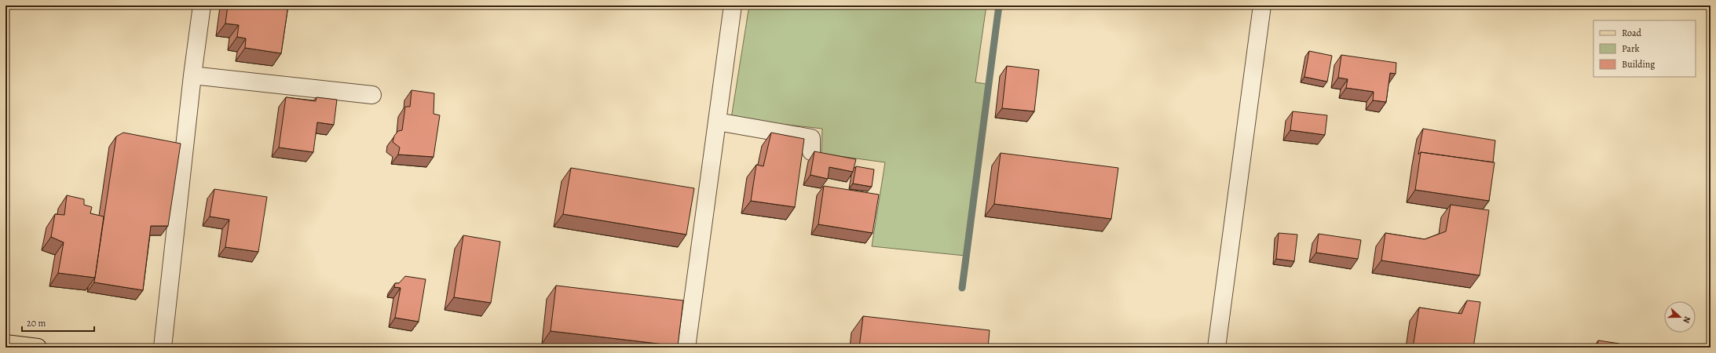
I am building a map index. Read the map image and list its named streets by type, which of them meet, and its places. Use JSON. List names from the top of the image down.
{
  "legend": ["Road", "Park", "Building"],
  "scale_bar": "20 m",
  "north": "right"
}
